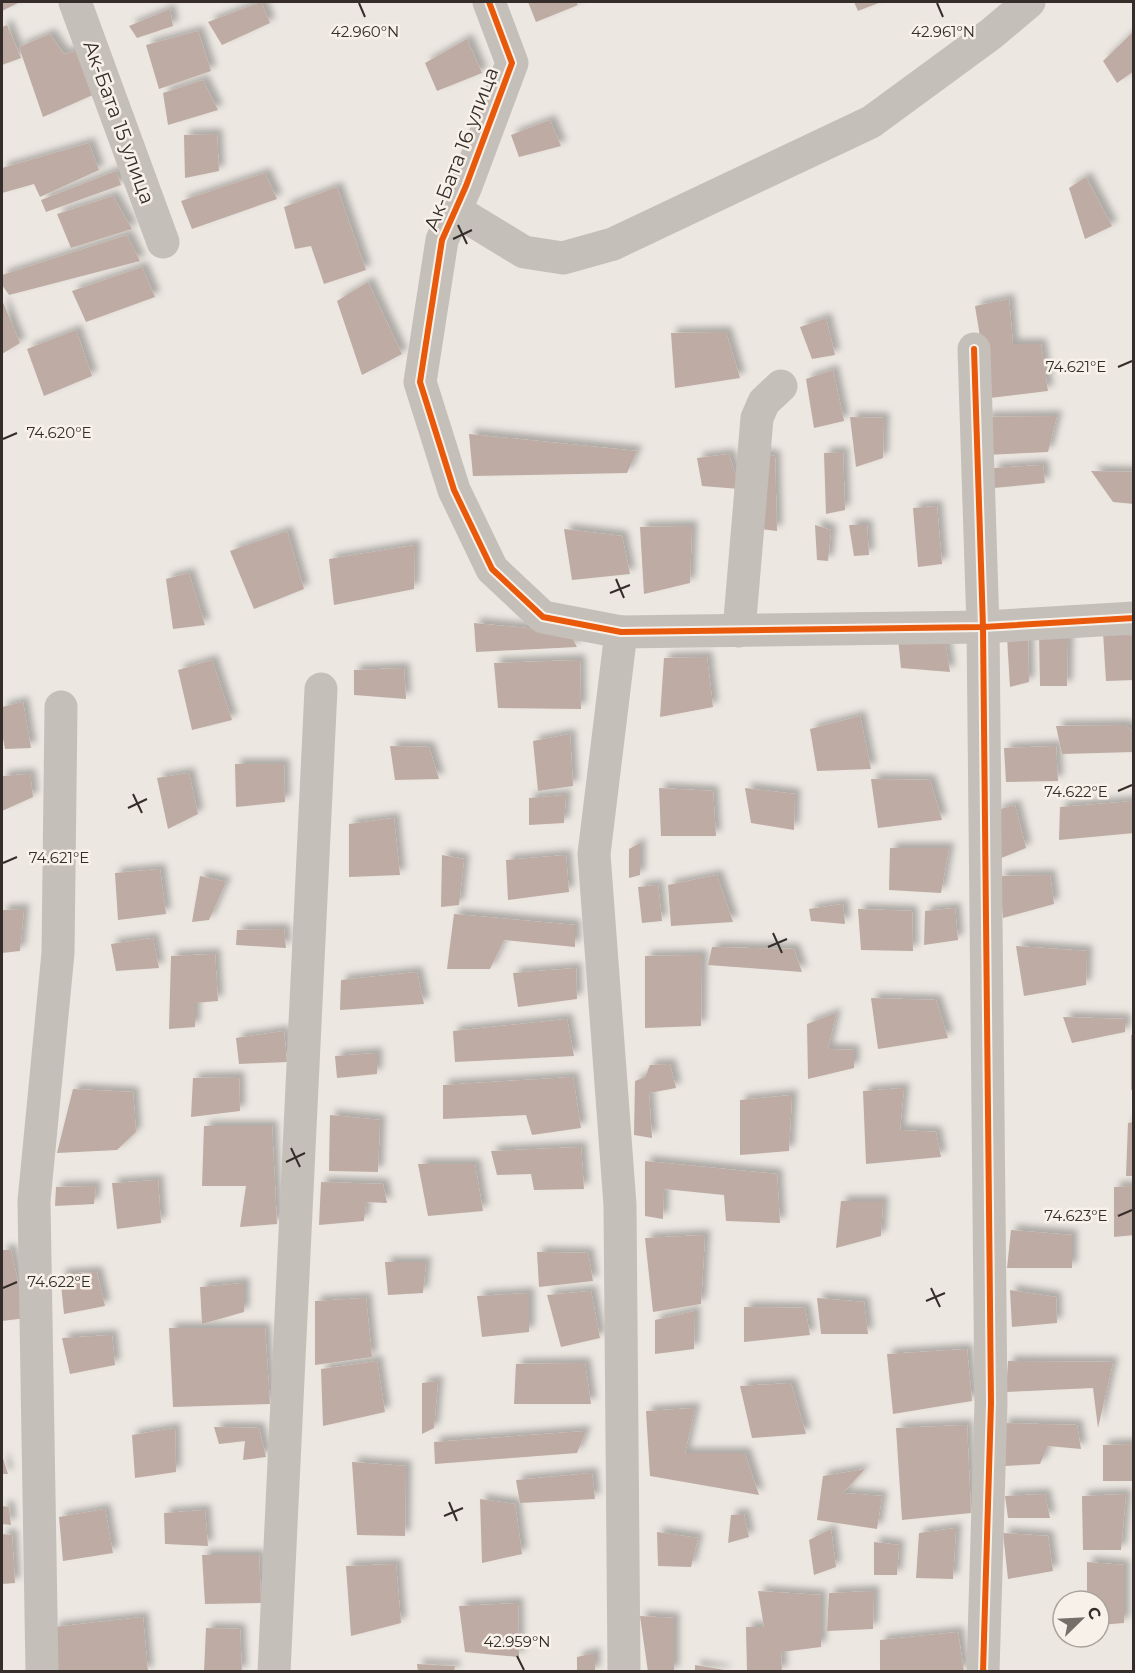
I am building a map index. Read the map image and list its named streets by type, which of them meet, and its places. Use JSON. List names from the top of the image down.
{
  "streets": {
    "street": ["Ак-Бата 15 улица", "Ак-Бата 16 улица"]
  },
  "north": "top right",
  "coordinates": [
    "42.961°N",
    "42.960°N",
    "74.621°E",
    "74.620°E",
    "74.622°E",
    "74.623°E",
    "42.959°N"
  ]
}
